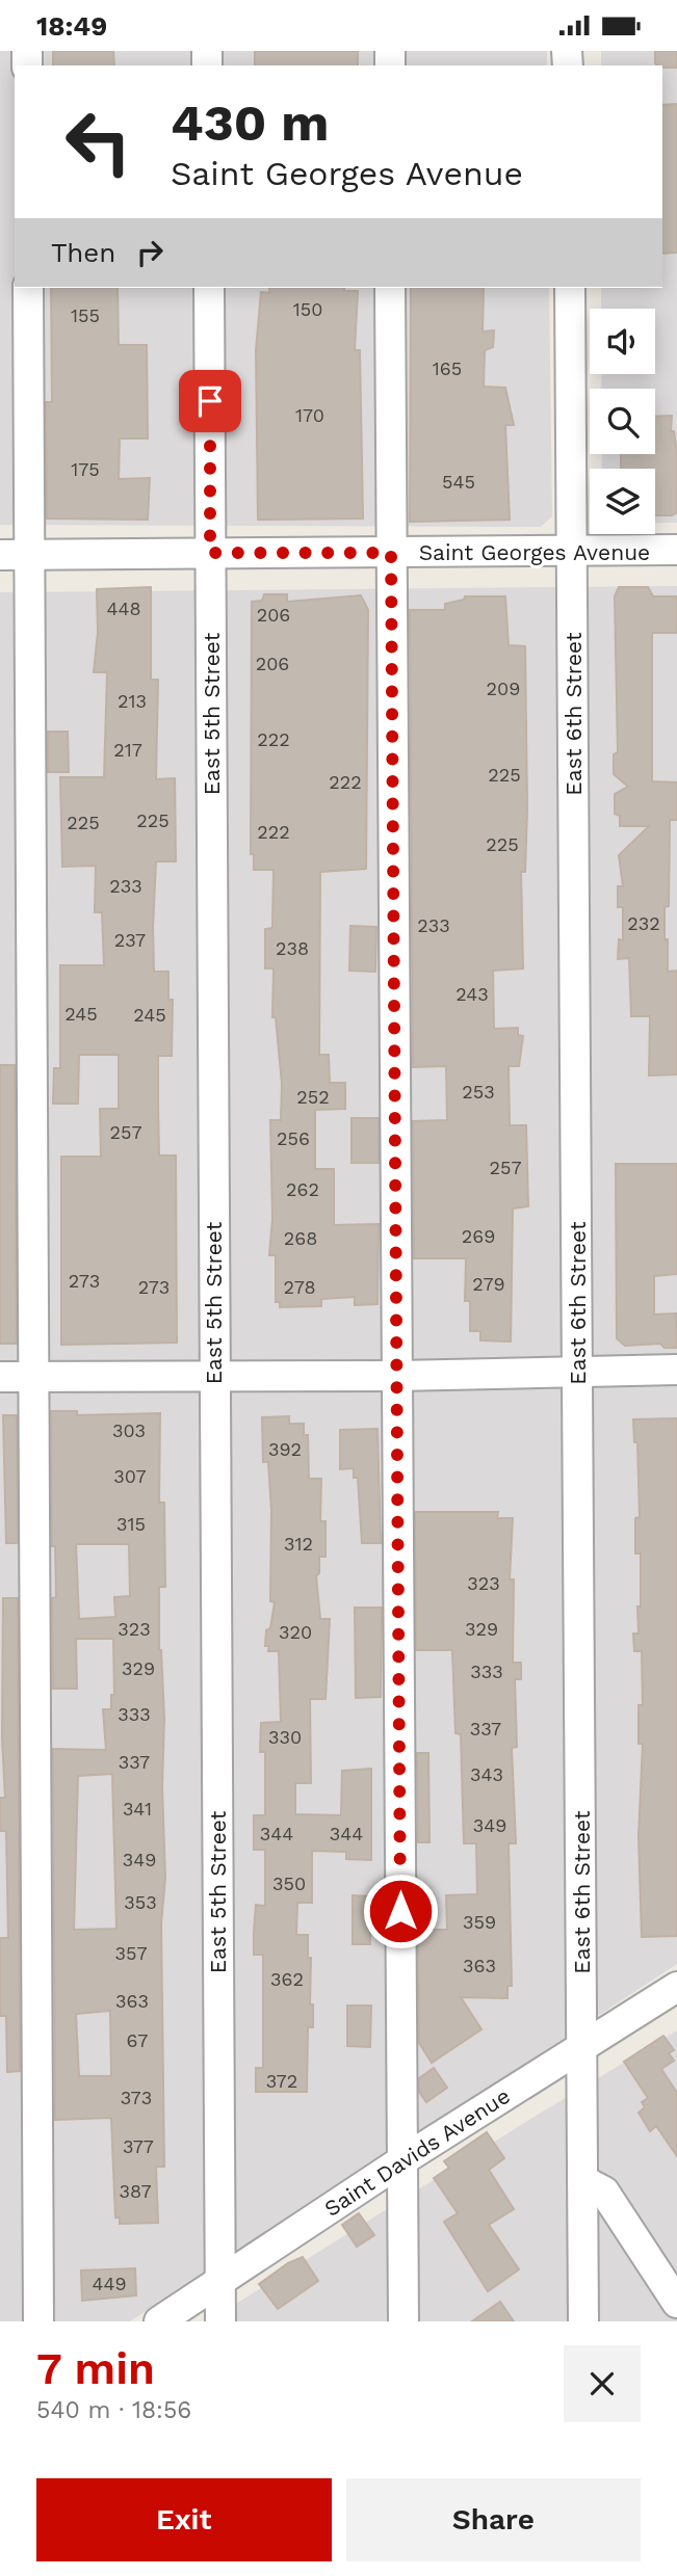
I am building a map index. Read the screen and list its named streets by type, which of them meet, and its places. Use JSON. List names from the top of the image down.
{
  "streets": {
    "street": [
      "Saint Georges Avenue",
      "East 5th Street",
      "East 6th Street",
      "Saint Davids Avenue"
    ]
  },
  "crossings": [
    ["Saint Georges Avenue", "East 5th Street"],
    ["Saint Georges Avenue", "East 6th Street"],
    ["East 5th Street", "Saint Davids Avenue"],
    ["East 6th Street", "Saint Davids Avenue"]
  ],
  "house_numbers": [
    "150",
    "155",
    "165",
    "170",
    "175",
    "545",
    "448",
    "206",
    "206",
    "209",
    "213",
    "222",
    "217",
    "225",
    "222",
    "225",
    "225",
    "222",
    "225",
    "233",
    "232",
    "233",
    "237",
    "238",
    "243",
    "245",
    "245",
    "253",
    "252",
    "257",
    "256",
    "257",
    "262",
    "269",
    "268",
    "273",
    "279",
    "273",
    "278",
    "303",
    "392",
    "307",
    "315",
    "312",
    "323",
    "323",
    "329",
    "320",
    "329",
    "333",
    "333",
    "337",
    "330",
    "337",
    "343",
    "341",
    "349",
    "344",
    "344",
    "349",
    "350",
    "353",
    "359",
    "357",
    "363",
    "362",
    "363",
    "67",
    "372",
    "373",
    "377",
    "387",
    "449"
  ],
  "page": {
    "status": "18:49",
    "turn": ["430 m", "Saint Georges Avenue"],
    "then": "Then",
    "heading": ["7 min", "540 m · 18:56"],
    "buttons": ["Exit", "Share"]
  }
}
